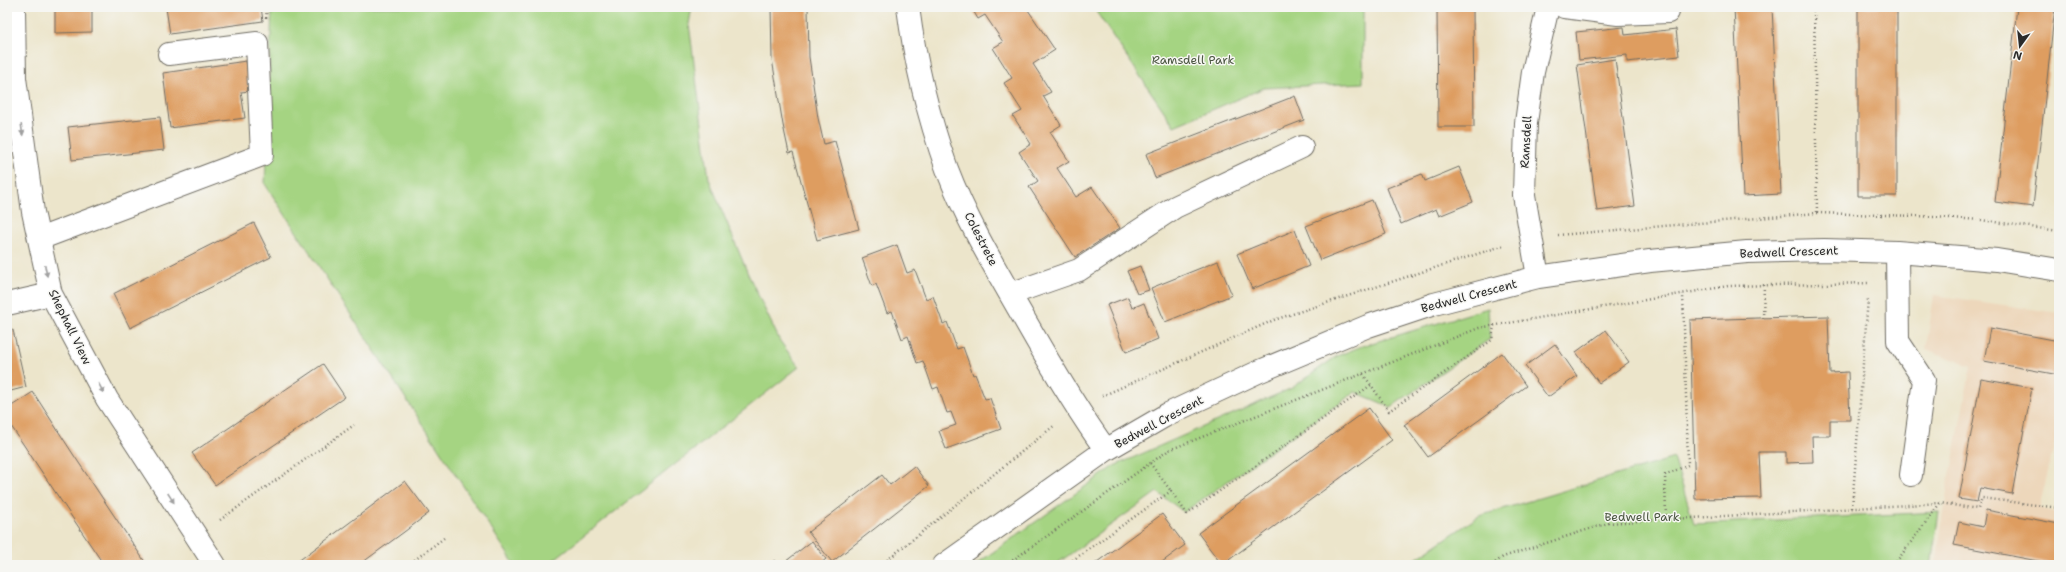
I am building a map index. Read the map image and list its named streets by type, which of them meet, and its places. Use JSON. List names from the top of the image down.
{
  "streets": {
    "street": [
      "Ramsdell",
      "Colestrete",
      "Bedwell Crescent",
      "Shephall View"
    ]
  },
  "crossings": [
    ["Ramsdell", "Bedwell Crescent"],
    ["Colestrete", "Bedwell Crescent"]
  ],
  "one_way": ["Shephall View"],
  "parks": ["Ramsdell Park", "Bedwell Park"],
  "north": "bottom"
}
